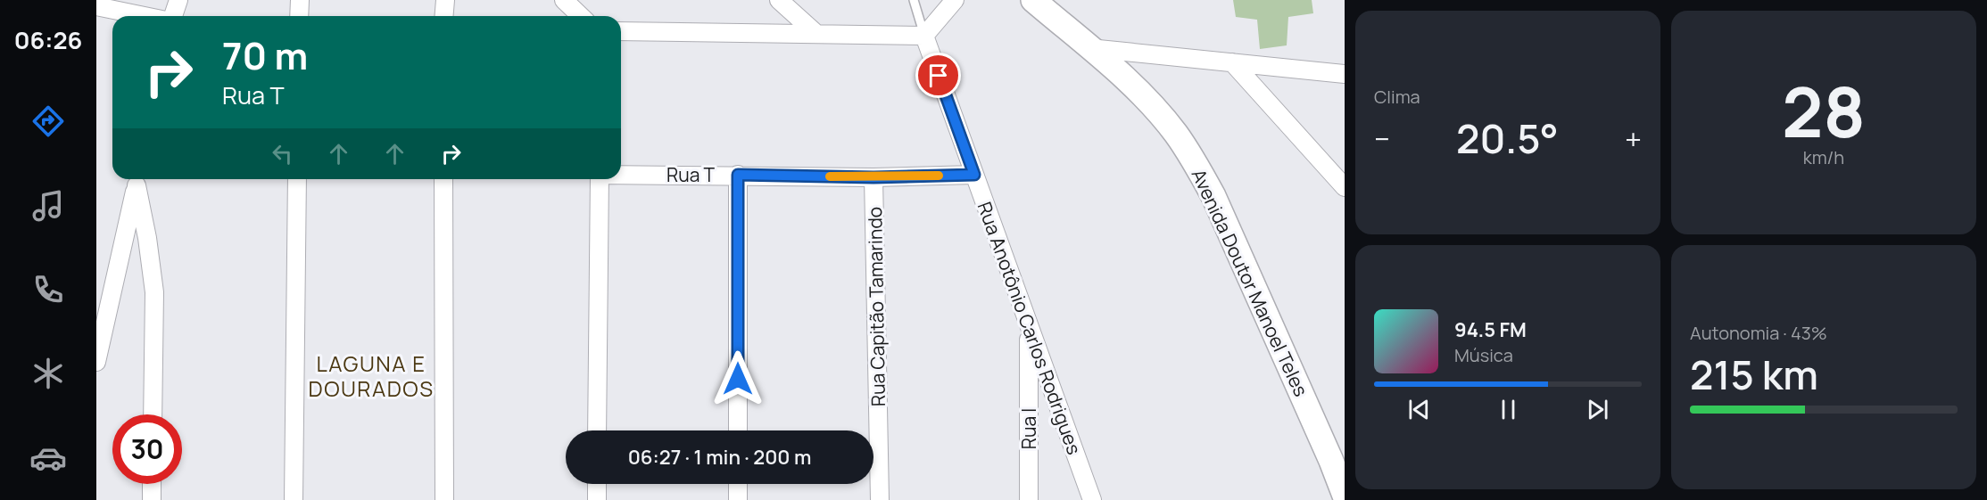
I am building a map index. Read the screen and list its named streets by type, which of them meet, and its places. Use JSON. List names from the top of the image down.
{
  "streets": {
    "main road": ["Avenida Doutor Manoel Teles"],
    "street": [
      "Rua T",
      "Rua Capitão Tamarindo",
      "Rua Anotônio Carlos Rodrigues",
      "Rua I"
    ]
  },
  "crossings": [
    ["Rua T", "Rua Capitão Tamarindo"],
    ["Rua T", "Rua Anotônio Carlos Rodrigues"],
    ["Rua Anotônio Carlos Rodrigues", "Rua I"]
  ],
  "districts": ["LAGUNA E DOURADOS"],
  "page": {
    "tabs": "06:26",
    "tile": [
      "Clima",
      ["28", "km/h"],
      ["Autonomia · 43%", "215 km"]
    ],
    "turn": ["70 m", "Rua T"],
    "heat": ["−", "20.5°", "+"],
    "song": ["94.5 FM", "Música"],
    "limit": "30",
    "trip": "06:27 · 1 min · 200 m"
  }
}
